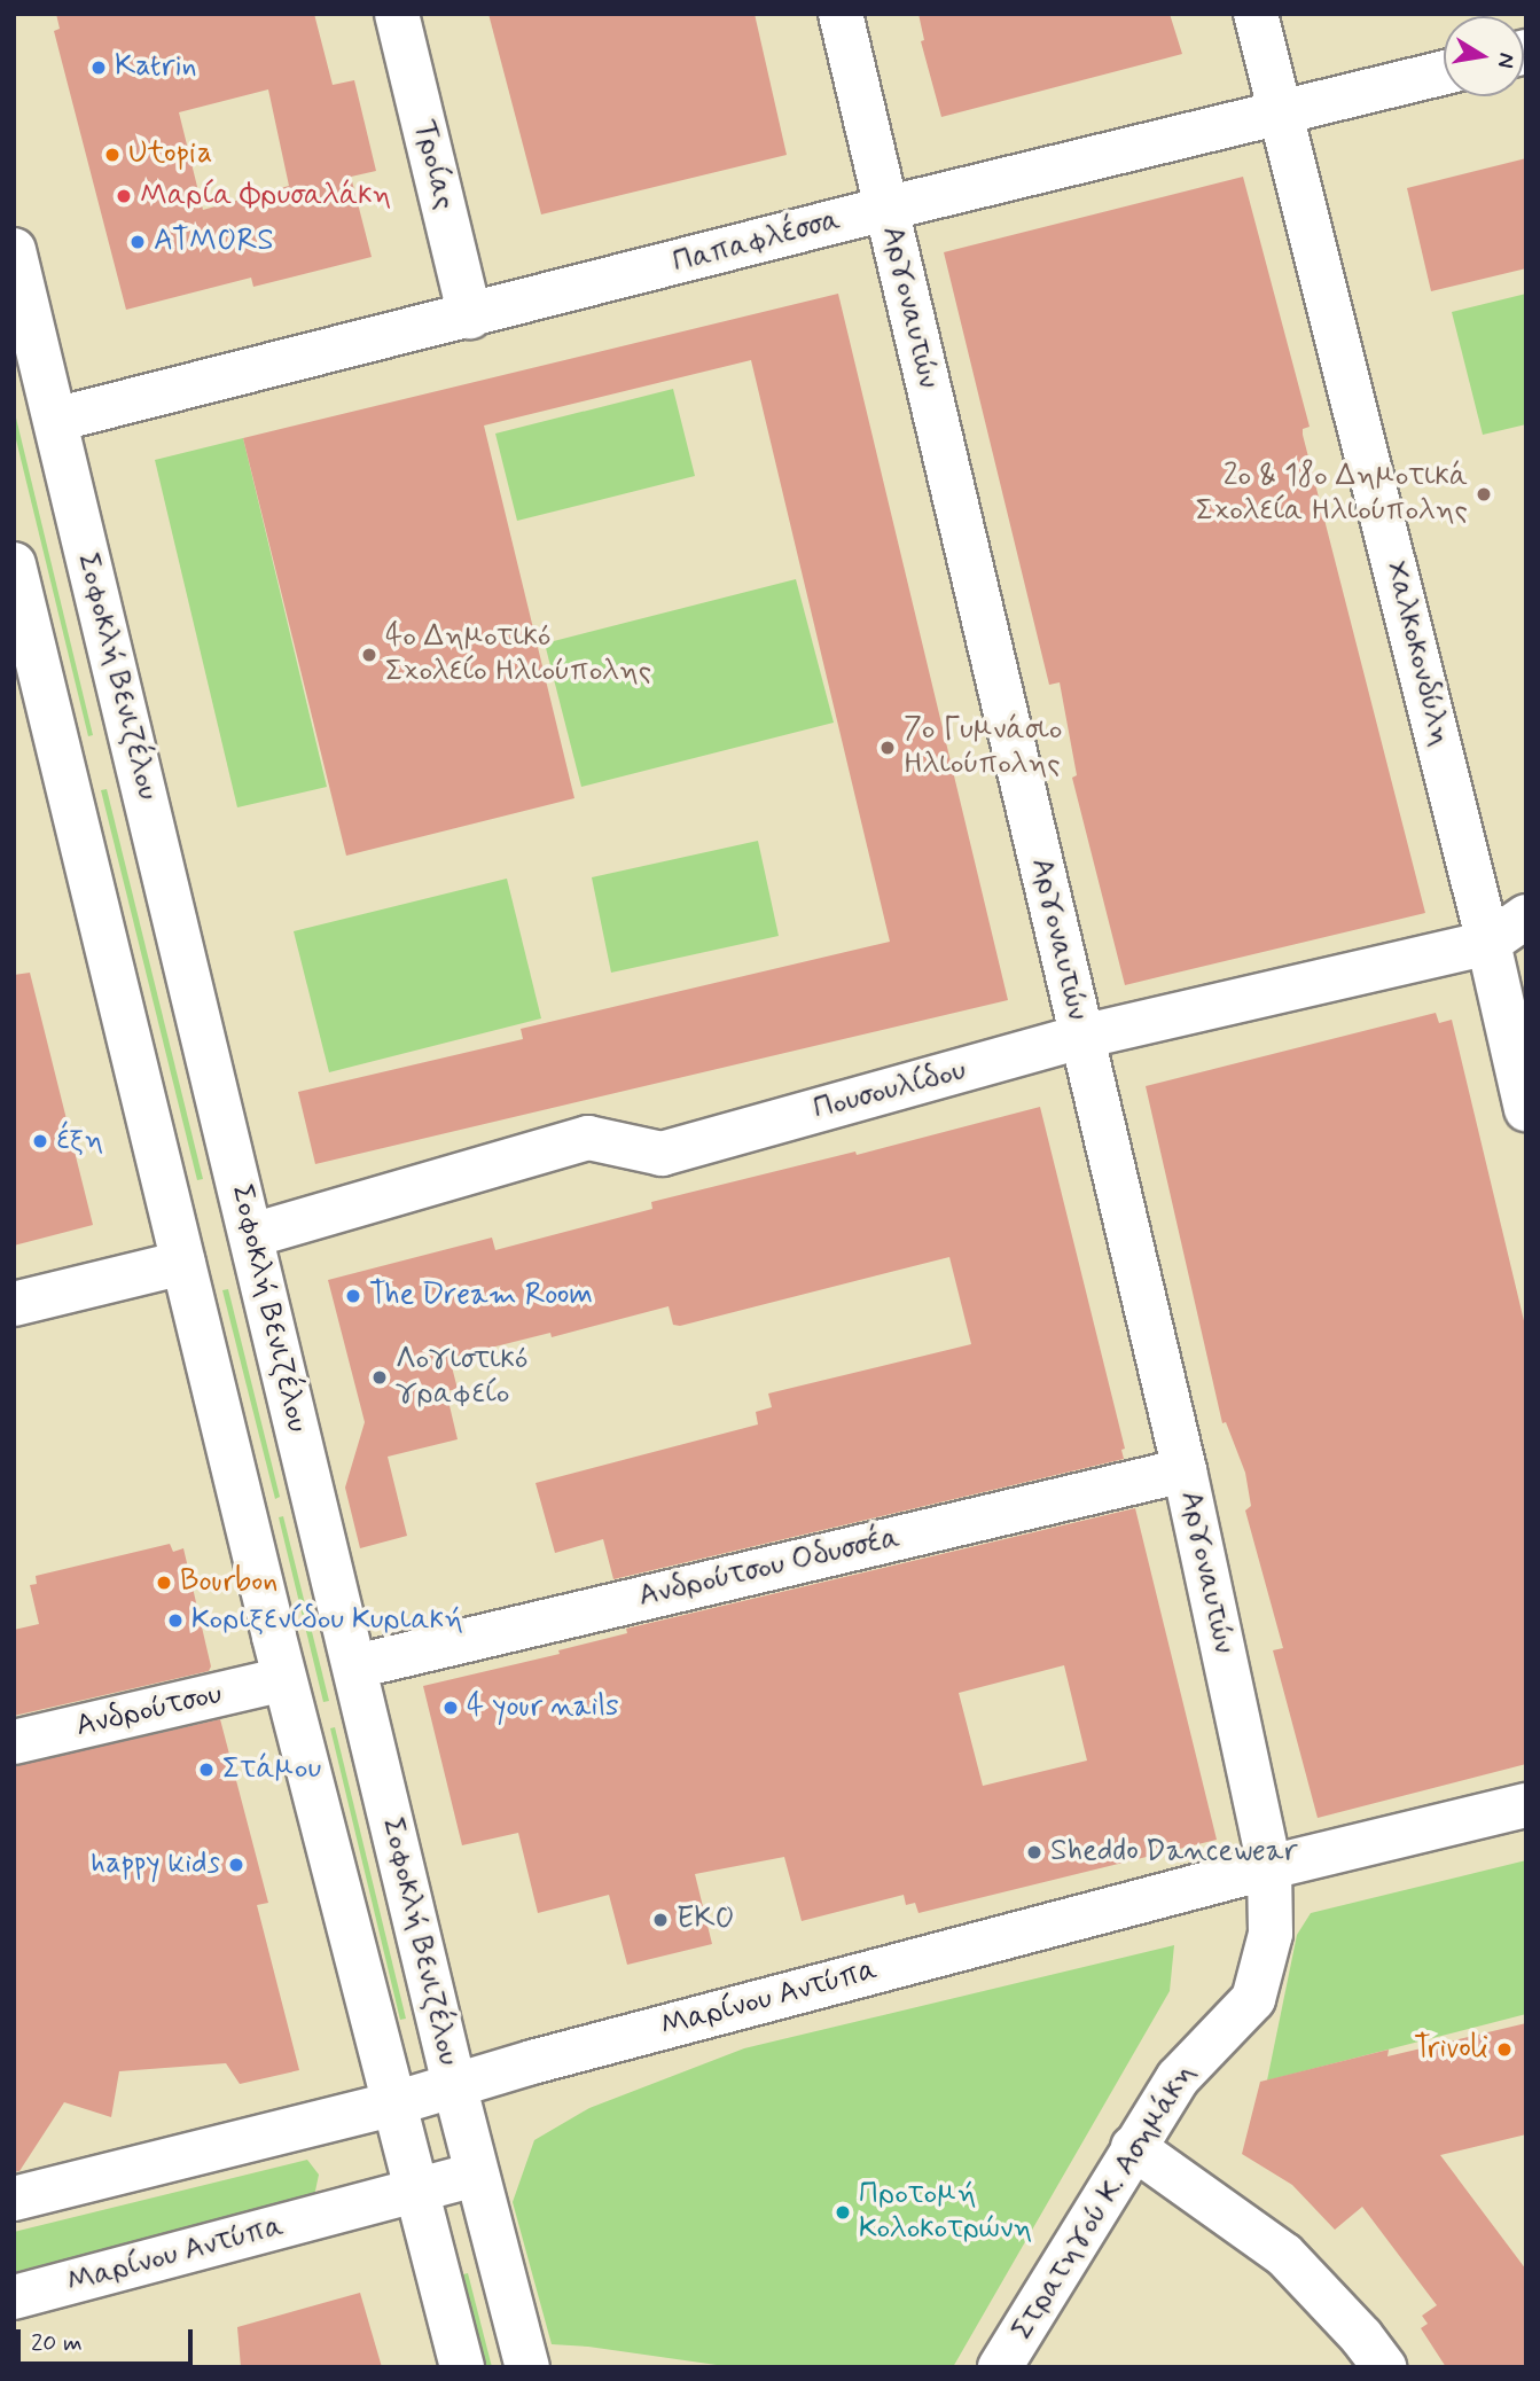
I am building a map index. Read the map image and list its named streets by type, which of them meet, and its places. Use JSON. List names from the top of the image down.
{
  "streets": {
    "street": [
      "Τροίας",
      "Παπαφλέσσα",
      "Αργοναυτών",
      "Χαλκοκονδύλη",
      "Σοφοκλή Βενιζέλου",
      "Πουσουλίδου",
      "Ανδρούτσου Οδυσσέα",
      "Ανδρούτσου",
      "Μαρίνου Αντύπα",
      "Στρατηγού Κ. Ασημάκη"
    ]
  },
  "crossings": [
    ["Τροίας", "Παπαφλέσσα"],
    ["Παπαφλέσσα", "Αργοναυτών"],
    ["Παπαφλέσσα", "Χαλκοκονδύλη"],
    ["Παπαφλέσσα", "Σοφοκλή Βενιζέλου"],
    ["Αργοναυτών", "Πουσουλίδου"],
    ["Αργοναυτών", "Ανδρούτσου Οδυσσέα"],
    ["Αργοναυτών", "Μαρίνου Αντύπα"],
    ["Αργοναυτών", "Στρατηγού Κ. Ασημάκη"],
    ["Χαλκοκονδύλη", "Πουσουλίδου"],
    ["Σοφοκλή Βενιζέλου", "Πουσουλίδου"],
    ["Σοφοκλή Βενιζέλου", "Ανδρούτσου Οδυσσέα"],
    ["Σοφοκλή Βενιζέλου", "Ανδρούτσου"],
    ["Σοφοκλή Βενιζέλου", "Μαρίνου Αντύπα"],
    ["Μαρίνου Αντύπα", "Στρατηγού Κ. Ασημάκη"]
  ],
  "places": [
    "Katrin",
    "Utopia",
    "Μαρία Φρυσαλάκη",
    "ATMORS",
    "2ο & 18ο Δημοτικά Σχολεία Ηλιούπολης",
    "4ο Δημοτικό Σχολείο Ηλιούπολης",
    "7ο Γυμνάσιο Ηλιούπολης",
    "έξη",
    "The Dream Room",
    "Λογιστικό γραφείο",
    "Bourbon",
    "Κοριξενίδου Κυριακή",
    "4 your nails",
    "Στάμου",
    "Sheddo Dancewear",
    "happy kids",
    "EKO",
    "Trivoli",
    "Προτομή Κολοκοτρώνη"
  ],
  "scale_bar": "20 m",
  "north": "right"
}
